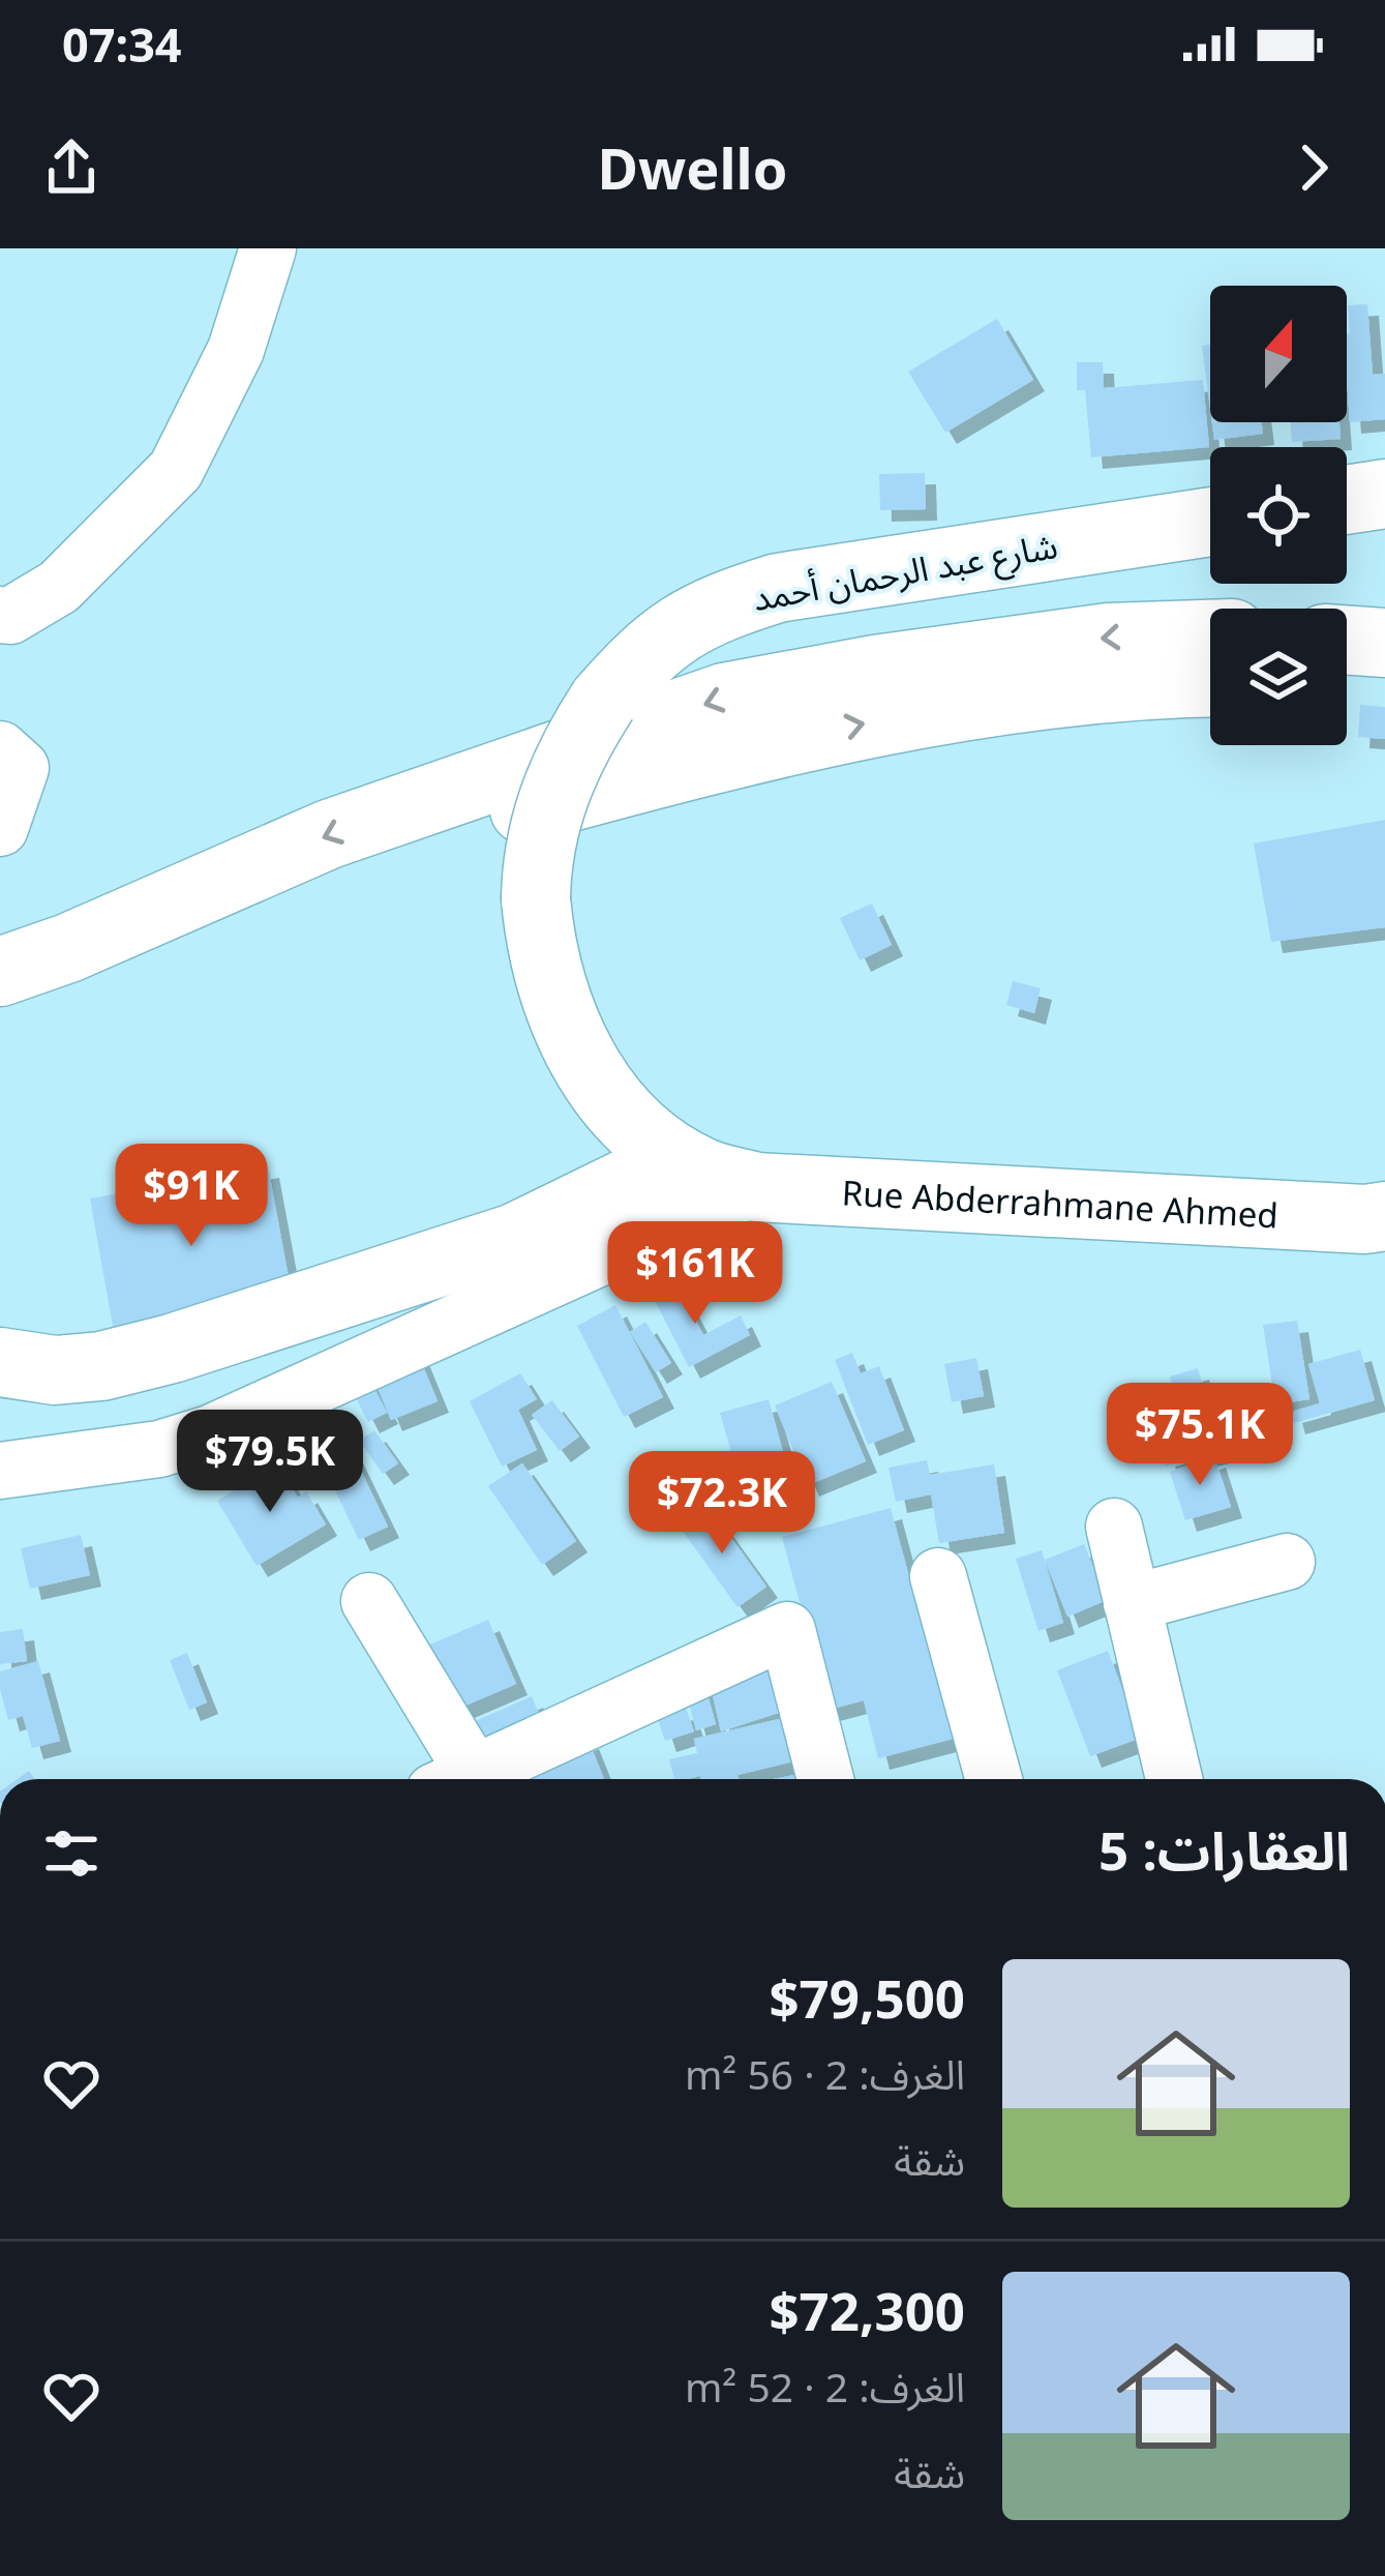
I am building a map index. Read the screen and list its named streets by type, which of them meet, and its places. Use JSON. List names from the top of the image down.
{
  "streets": {
    "main road": ["شارع عبد الرحمان أحمد", "Rue Abderrahmane Ahmed"]
  },
  "crossings": [
    ["شارع عبد الرحمان أحمد", "Rue Abderrahmane Ahmed"]
  ],
  "north": "top",
  "page": {
    "status": "07:34",
    "header": "Dwello",
    "price": [
      "$91K",
      "$161K",
      "$75.1K",
      "$79.5K",
      "$72.3K"
    ],
    "heading": "العقارات: 5",
    "list": [
      {
        "name": "$79,500",
        "note": "الغرف: 2 · 56 m² · شقة"
      },
      {
        "name": "$72,300",
        "note": "الغرف: 2 · 52 m² · شقة"
      }
    ]
  }
}
